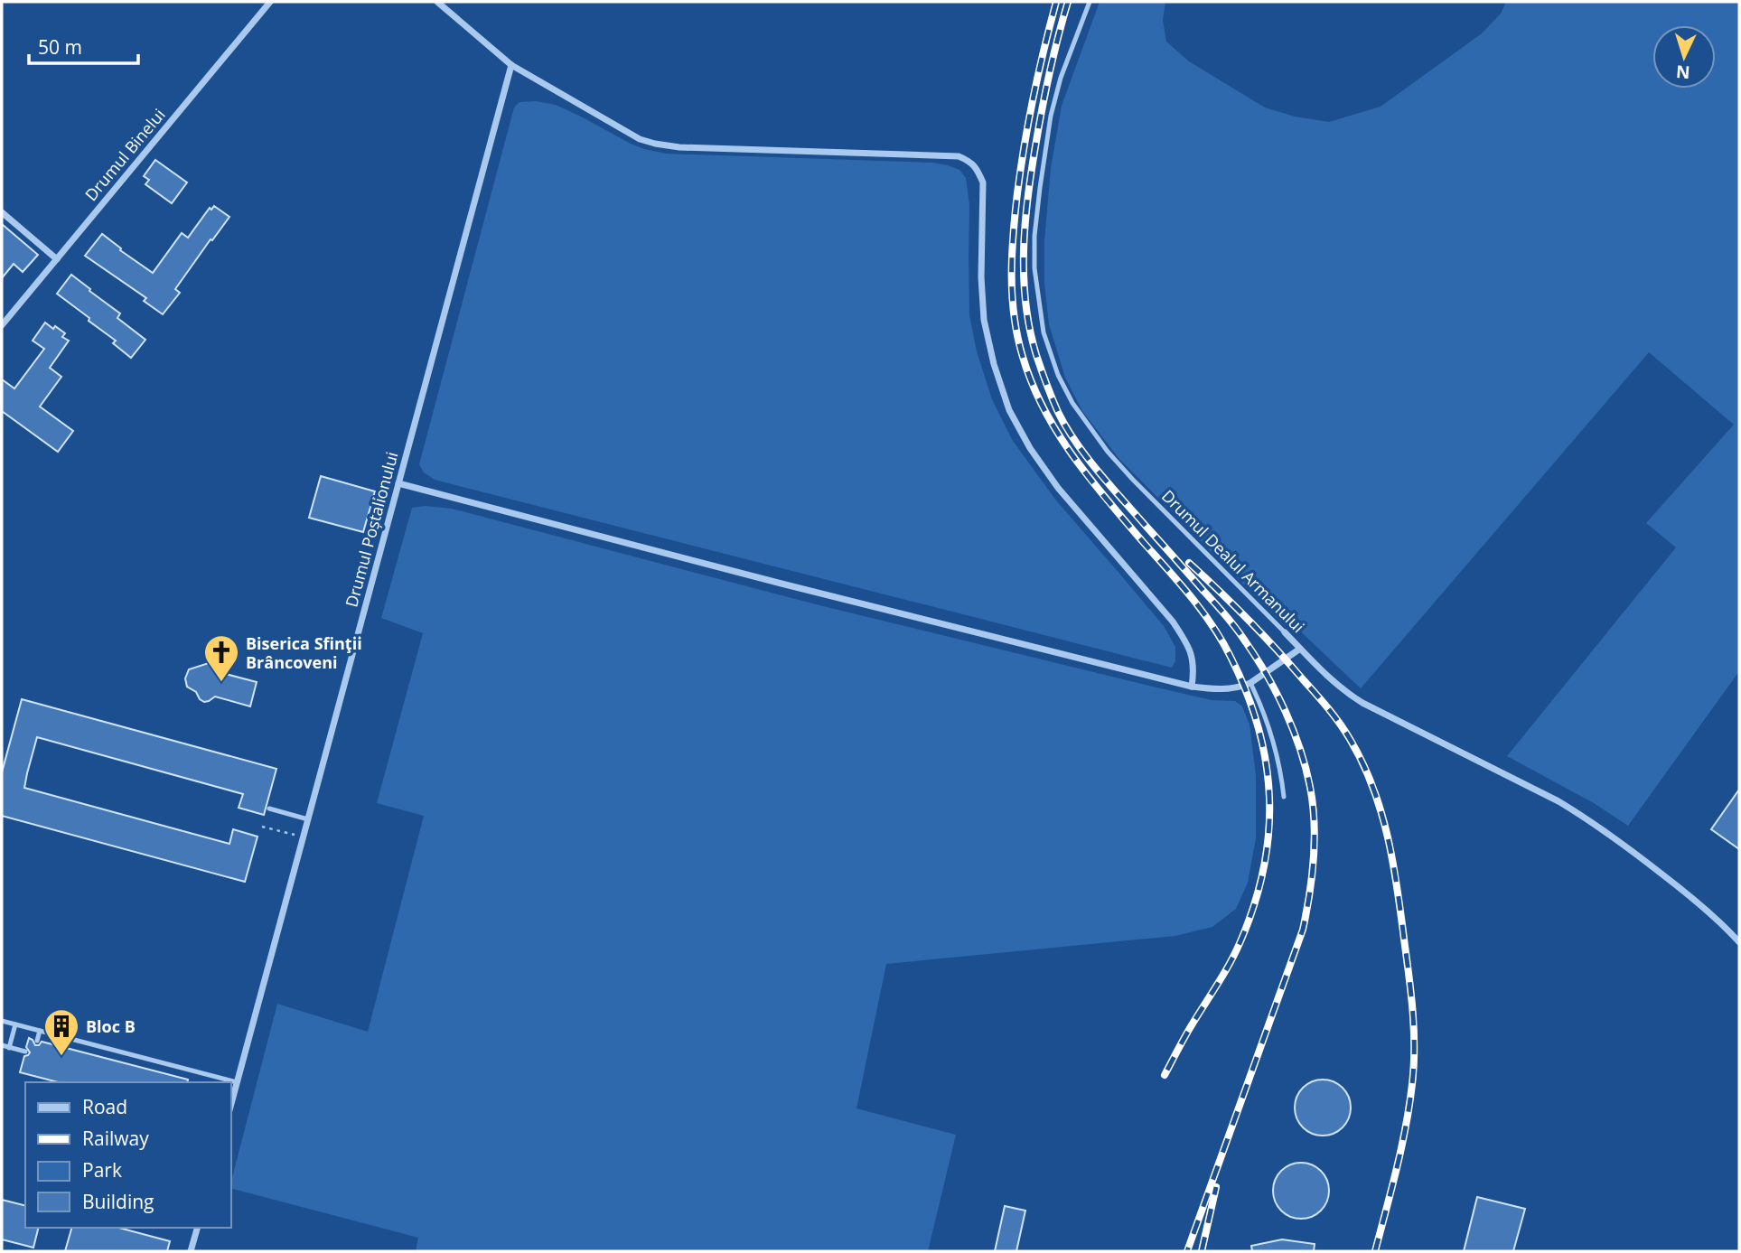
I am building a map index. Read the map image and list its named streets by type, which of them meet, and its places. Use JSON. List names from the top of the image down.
{
  "streets": {
    "street": ["Drumul Binelui", "Drumul Poștalionului", "Drumul Dealul Armanului"]
  },
  "places": {
    "church": ["Biserica Sfinţii Brâncoveni"],
    "building": ["Bloc B"]
  },
  "legend": [
    "Road",
    "Railway",
    "Park",
    "Building"
  ],
  "scale_bar": "50 m",
  "north": "bottom"
}
